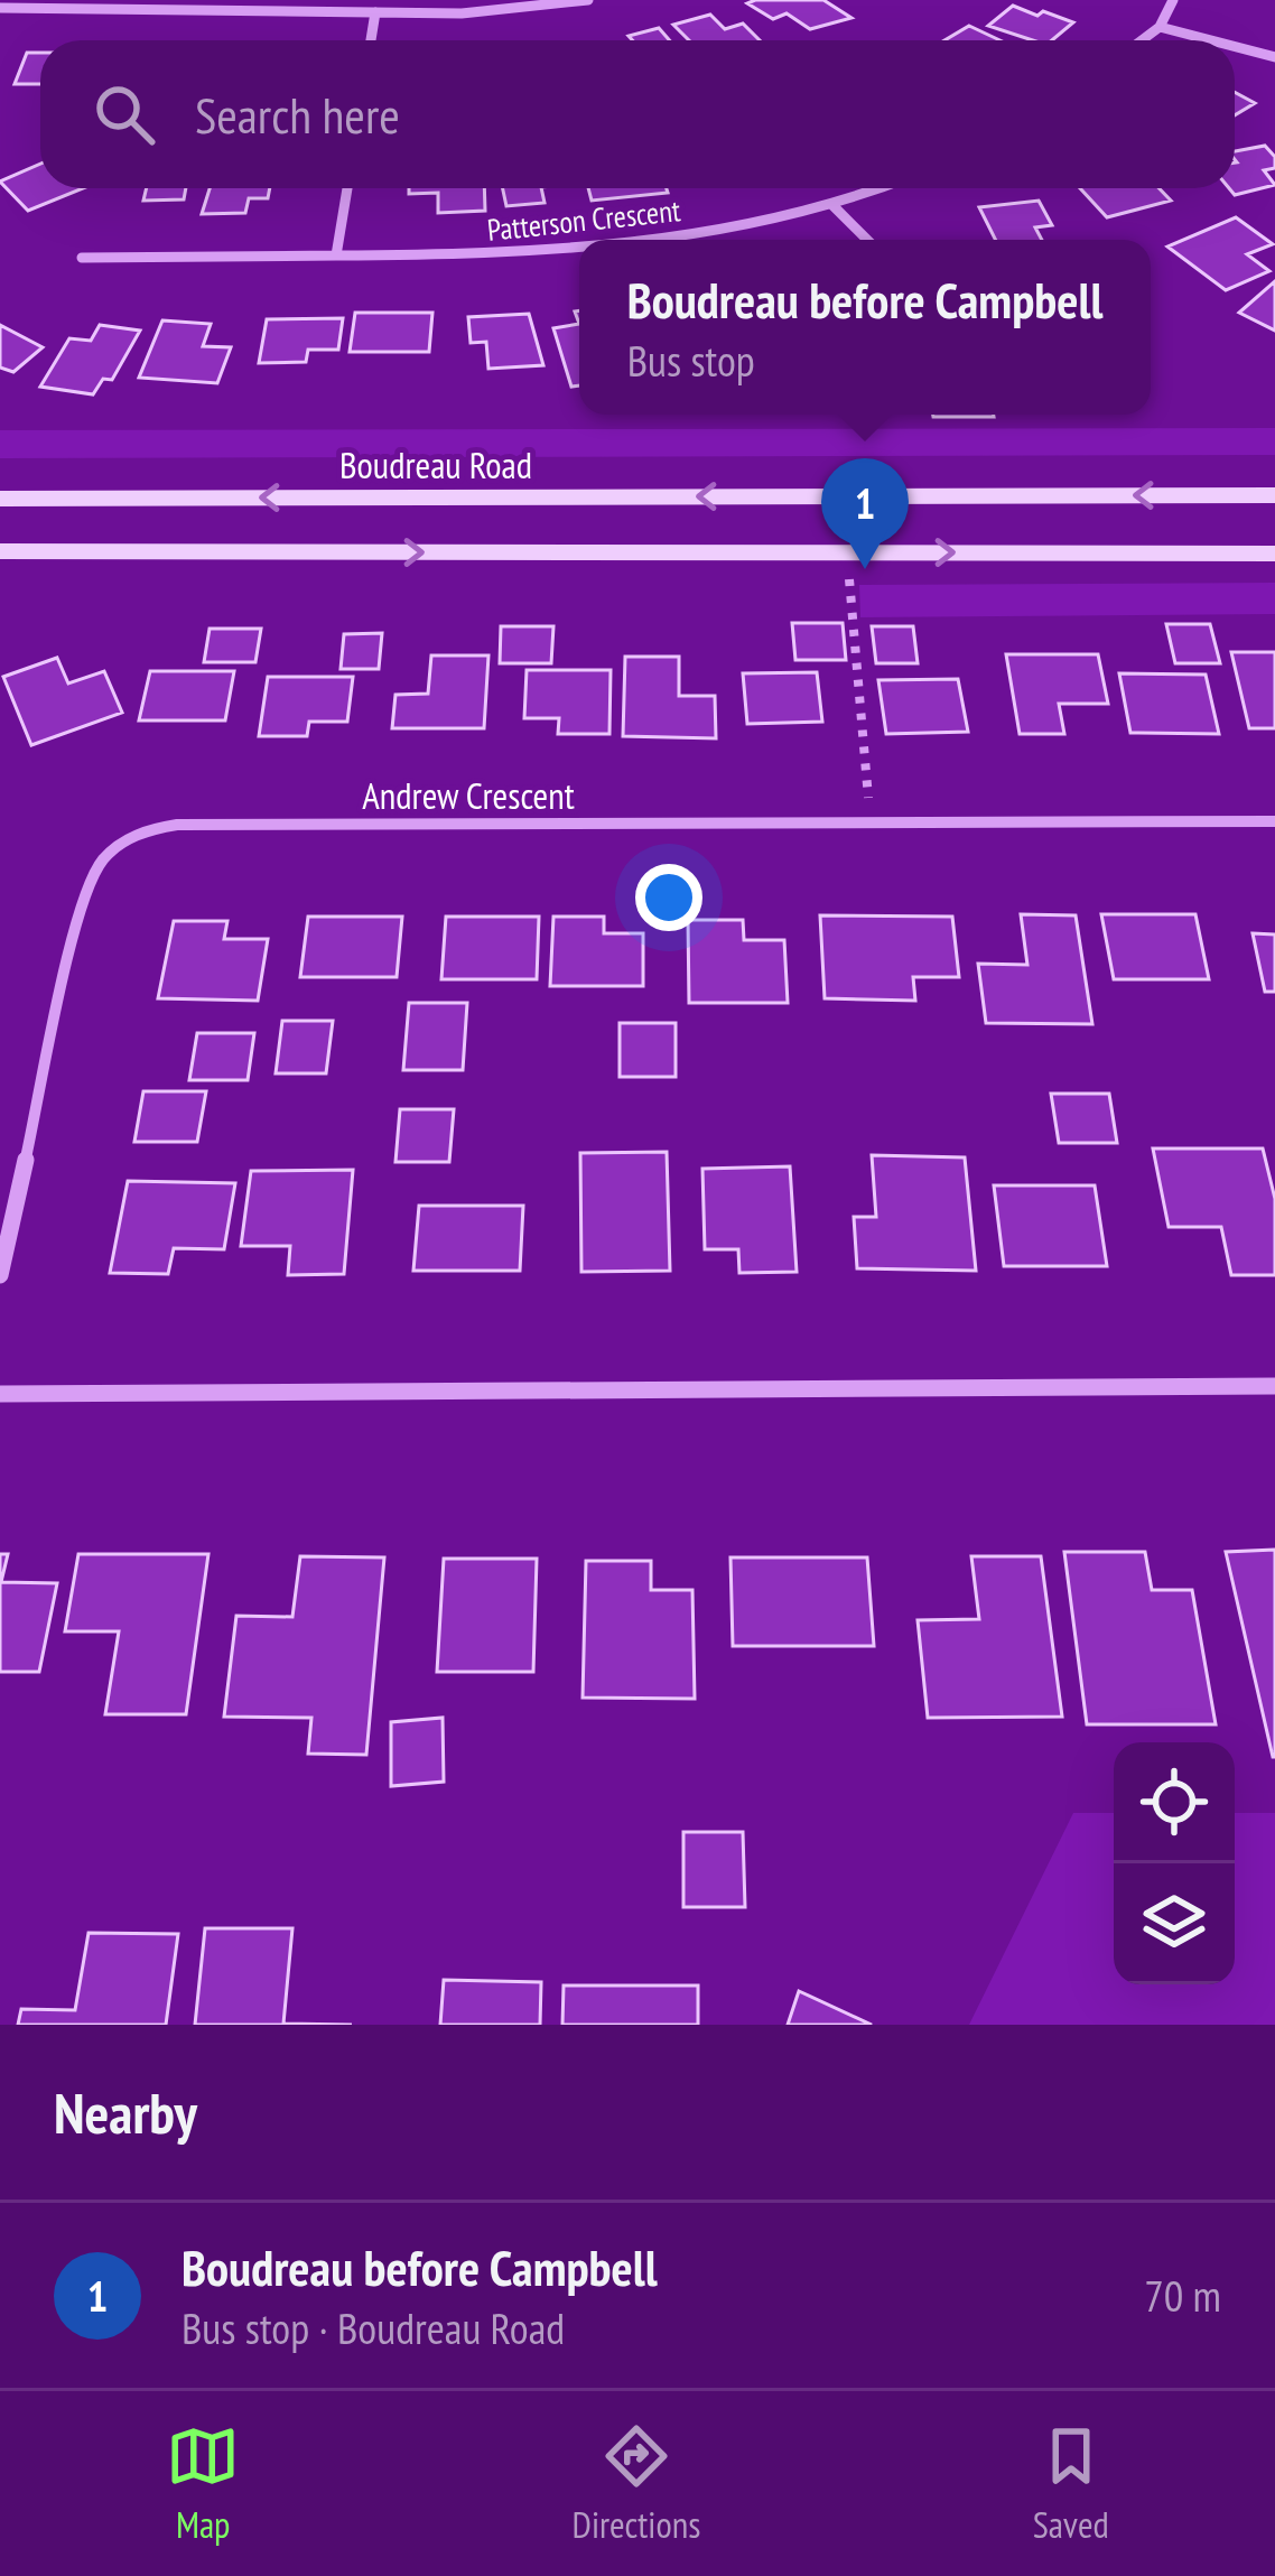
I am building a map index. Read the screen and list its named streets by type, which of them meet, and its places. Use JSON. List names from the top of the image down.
{
  "streets": {
    "main road": ["Boudreau Road"],
    "street": ["Patterson Crescent", "Andrew Crescent"]
  },
  "page": {
    "search": "Search here",
    "popup": ["Boudreau before Campbell", "Bus stop"],
    "pins": "1",
    "heading": "Nearby",
    "list": [
      {
        "mark": "1",
        "name": "Boudreau before Campbell",
        "note": "Bus stop · Boudreau Road",
        "value": "70 m"
      }
    ],
    "nav": ["Map", "Directions", "Saved"]
  }
}
